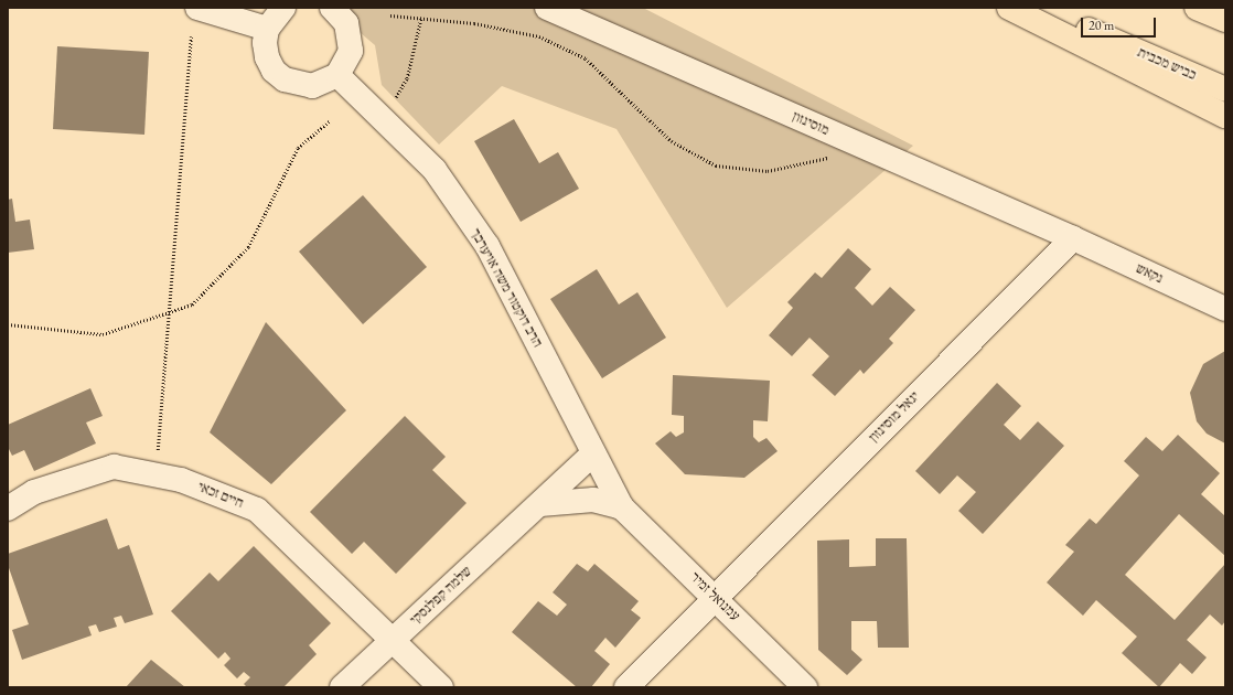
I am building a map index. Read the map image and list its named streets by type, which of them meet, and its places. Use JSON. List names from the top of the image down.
{
  "streets": {
    "highway": ["כביש מכבית"],
    "street": [
      "מוסינזון",
      "נקאש",
      "הרב דוקטור משה אויערבך",
      "יגאל מוסינזון",
      "חיים זכאי",
      "שלמה קפלנסקי",
      "עמנואל זמיר"
    ]
  },
  "crossings": [
    ["מוסינזון", "נקאש"],
    ["מוסינזון", "יגאל מוסינזון"],
    ["נקאש", "יגאל מוסינזון"],
    ["הרב דוקטור משה אויערבך", "שלמה קפלנסקי"],
    ["הרב דוקטור משה אויערבך", "עמנואל זמיר"],
    ["יגאל מוסינזון", "עמנואל זמיר"],
    ["חיים זכאי", "שלמה קפלנסקי"]
  ],
  "scale_bar": "20 m"
}
